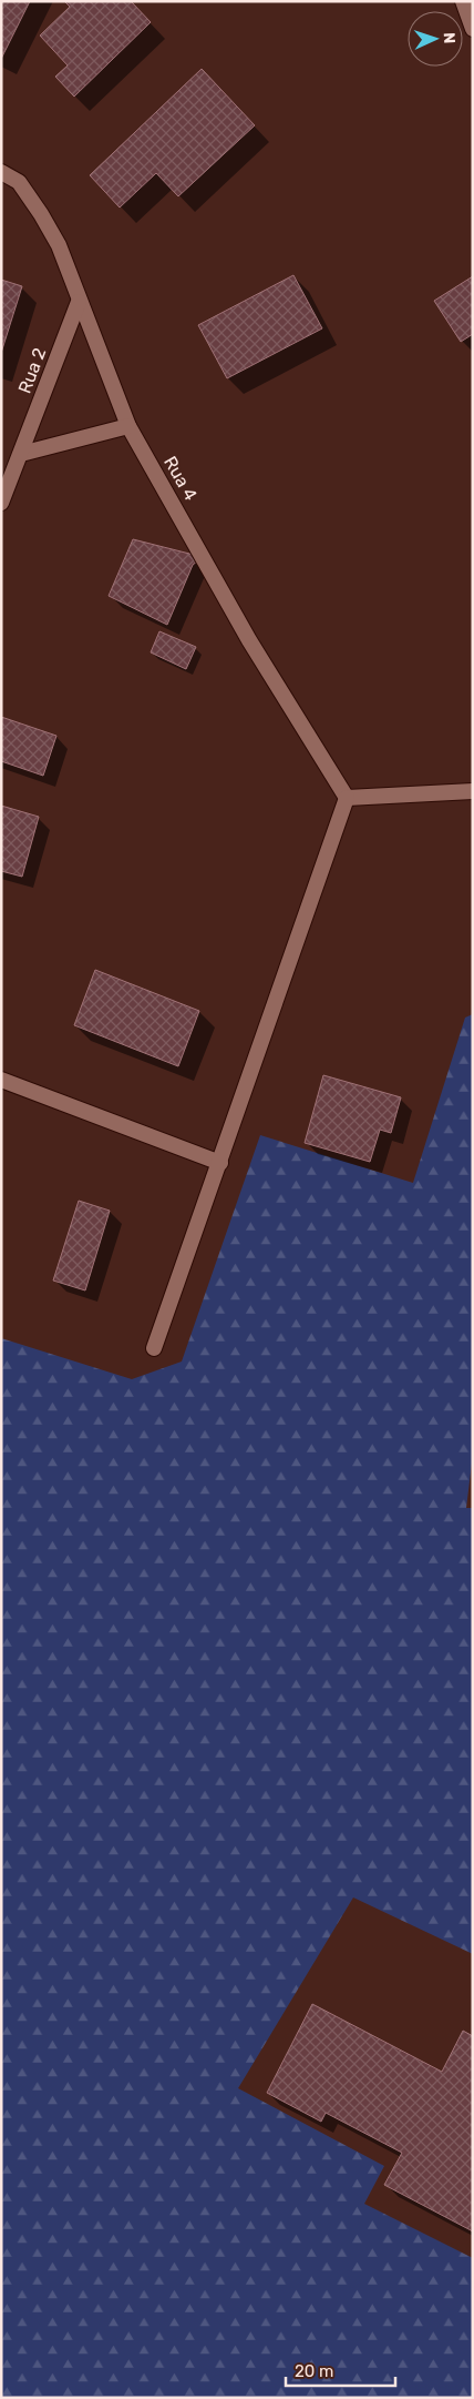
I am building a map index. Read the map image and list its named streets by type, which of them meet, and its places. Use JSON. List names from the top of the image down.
{
  "streets": {
    "street": ["Rua 2", "Rua 4"]
  },
  "crossings": [
    ["Rua 2", "Rua 4"]
  ],
  "scale_bar": "20 m",
  "north": "right"
}
